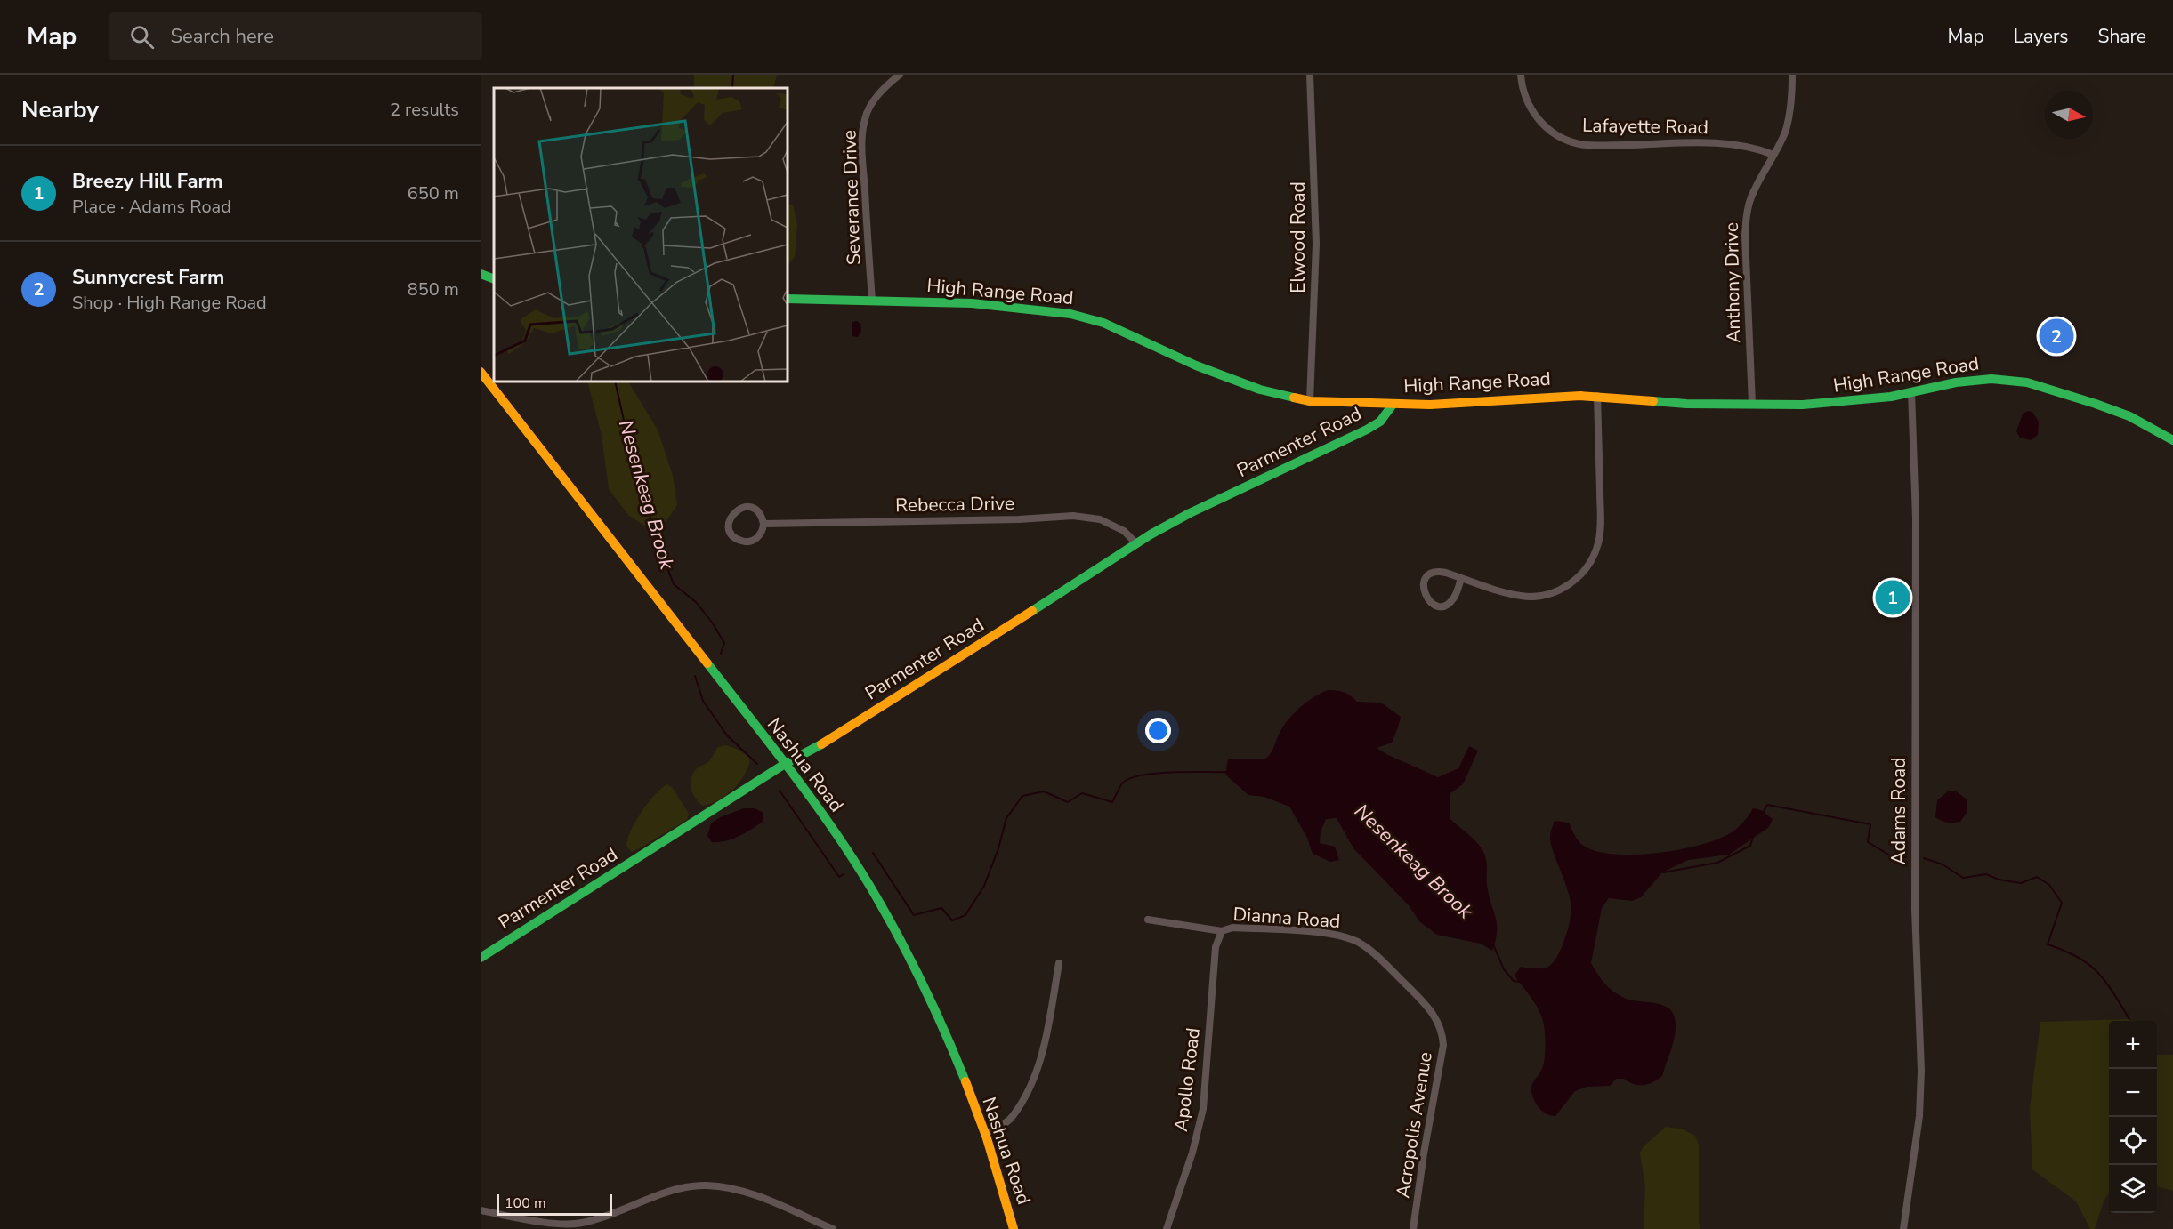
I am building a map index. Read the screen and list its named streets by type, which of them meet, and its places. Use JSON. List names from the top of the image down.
{
  "streets": {
    "street": [
      "Lafayette Road",
      "Severance Drive",
      "Elwood Road",
      "Anthony Drive",
      "High Range Road",
      "Parmenter Road",
      "Rebecca Drive",
      "Nashua Road",
      "Adams Road",
      "Dianna Road",
      "Apollo Road",
      "Acropolis Avenue"
    ]
  },
  "crossings": [
    ["Lafayette Road", "Anthony Drive"],
    ["Severance Drive", "High Range Road"],
    ["Elwood Road", "High Range Road"],
    ["Anthony Drive", "High Range Road"],
    ["High Range Road", "Parmenter Road"],
    ["High Range Road", "Adams Road"],
    ["Parmenter Road", "Rebecca Drive"],
    ["Parmenter Road", "Nashua Road"],
    ["Dianna Road", "Apollo Road"],
    ["Dianna Road", "Acropolis Avenue"]
  ],
  "water": ["Nesenkeag Brook"],
  "scale_bar": "100 m",
  "north": "right",
  "page": {
    "header": "Map",
    "search": "Search here",
    "nav": ["Map", "Layers", "Share"],
    "heading": ["Nearby", "2 results"],
    "list": [
      {
        "mark": "1",
        "name": "Breezy Hill Farm",
        "note": "Place · Adams Road",
        "value": "650 m"
      },
      {
        "mark": "2",
        "name": "Sunnycrest Farm",
        "note": "Shop · High Range Road",
        "value": "850 m"
      }
    ],
    "pins": ["2", "1"],
    "map_buttons": ["+", "−"],
    "scale": "100 m"
  }
}
